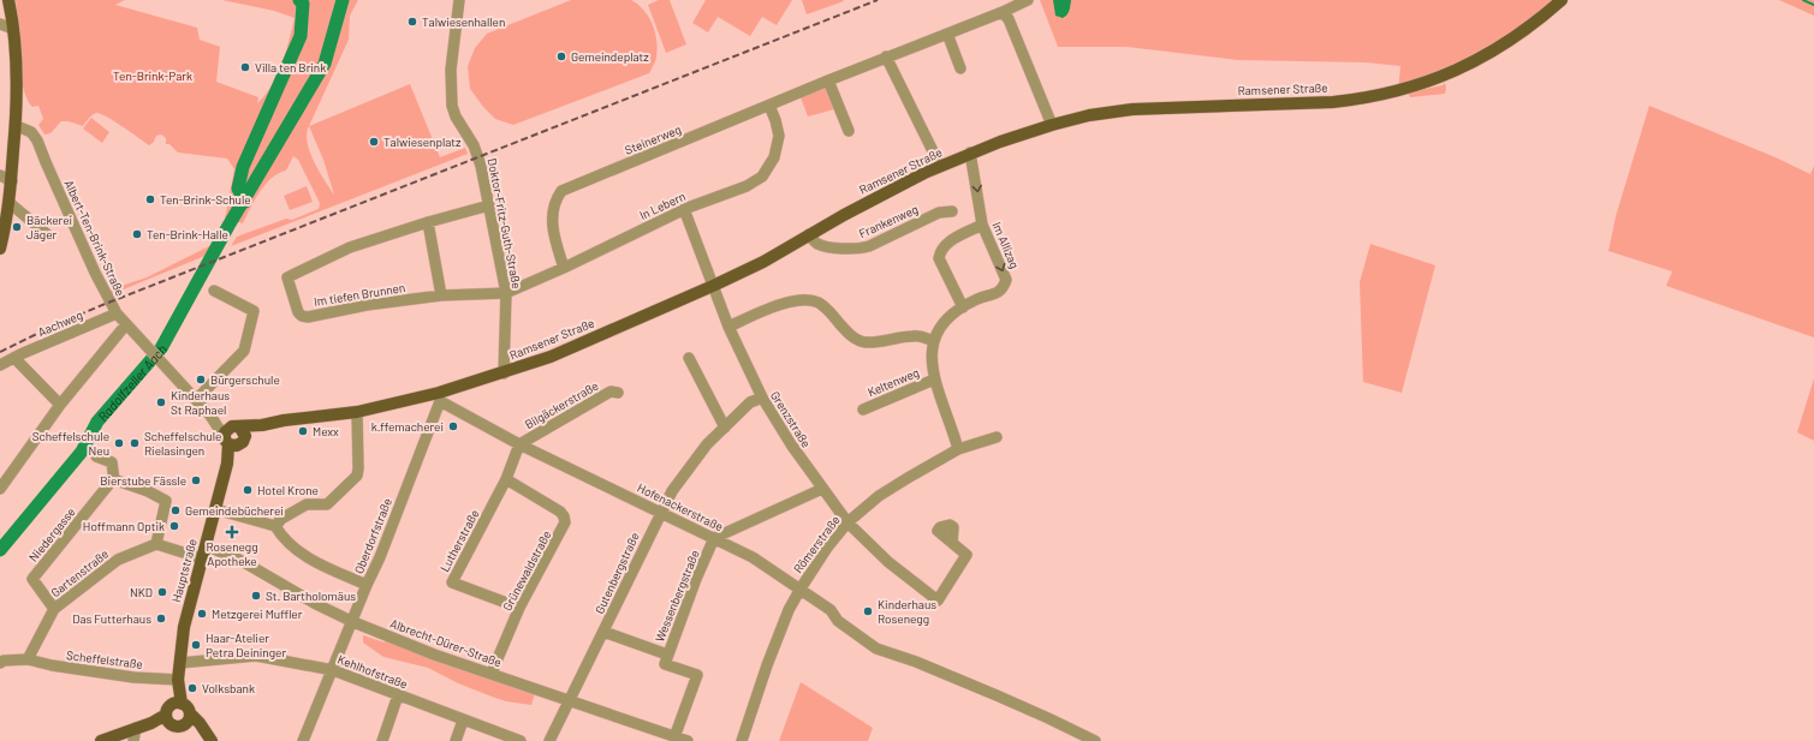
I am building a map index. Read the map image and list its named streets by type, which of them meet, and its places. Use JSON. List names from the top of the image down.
{
  "streets": {
    "main road": ["Ramsener Straße", "Hauptstraße"],
    "street": [
      "Steinerweg",
      "In Lebern",
      "Frankenweg",
      "Doktor-Fritz-Guth-Straße",
      "Albert-Ten-Brink-Straße",
      "Im Allizag",
      "Im tiefen Brunnen",
      "Aachweg",
      "Keltenweg",
      "Bilgäckerstraße",
      "Grenzstraße",
      "Hofenackerstraße",
      "Niedergasse",
      "Oberdorfstraße",
      "Lutherstraße",
      "Römerstraße",
      "Grünewaldstraße",
      "Gartenstraße",
      "Gutenbergstraße",
      "Wessenbergstraße",
      "Albrecht-Dürer-Straße",
      "Scheffelstraße",
      "Kehlhofstraße"
    ]
  },
  "crossings": [
    ["Ramsener Straße", "Frankenweg"],
    ["Ramsener Straße", "Doktor-Fritz-Guth-Straße"],
    ["Ramsener Straße", "Albert-Ten-Brink-Straße"],
    ["Ramsener Straße", "Im Allizag"],
    ["Ramsener Straße", "Grenzstraße"],
    ["Ramsener Straße", "Hofenackerstraße"],
    ["Ramsener Straße", "Oberdorfstraße"],
    ["Ramsener Straße", "Hauptstraße"],
    ["Steinerweg", "In Lebern"],
    ["In Lebern", "Doktor-Fritz-Guth-Straße"],
    ["In Lebern", "Im tiefen Brunnen"],
    ["In Lebern", "Grenzstraße"],
    ["Doktor-Fritz-Guth-Straße", "Im tiefen Brunnen"],
    ["Albert-Ten-Brink-Straße", "Aachweg"],
    ["Albert-Ten-Brink-Straße", "Hauptstraße"],
    ["Im Allizag", "Keltenweg"],
    ["Im Allizag", "Römerstraße"],
    ["Bilgäckerstraße", "Hofenackerstraße"],
    ["Bilgäckerstraße", "Lutherstraße"],
    ["Grenzstraße", "Römerstraße"],
    ["Grenzstraße", "Gutenbergstraße"],
    ["Hofenackerstraße", "Oberdorfstraße"],
    ["Hofenackerstraße", "Lutherstraße"],
    ["Hofenackerstraße", "Römerstraße"],
    ["Hofenackerstraße", "Gutenbergstraße"],
    ["Hofenackerstraße", "Wessenbergstraße"],
    ["Niedergasse", "Gartenstraße"],
    ["Oberdorfstraße", "Albrecht-Dürer-Straße"],
    ["Oberdorfstraße", "Kehlhofstraße"],
    ["Lutherstraße", "Grünewaldstraße"],
    ["Hauptstraße", "Albrecht-Dürer-Straße"],
    ["Hauptstraße", "Scheffelstraße"],
    ["Hauptstraße", "Kehlhofstraße"],
    ["Grünewaldstraße", "Albrecht-Dürer-Straße"],
    ["Gartenstraße", "Scheffelstraße"],
    ["Gutenbergstraße", "Wessenbergstraße"],
    ["Gutenbergstraße", "Albrecht-Dürer-Straße"]
  ],
  "one_way": ["Im Allizag"],
  "water": ["Radolfzeller Aach"],
  "parks": ["Ten-Brink-Park"],
  "places": {
    "other": [
      "Talwiesenhallen",
      "Gemeindeplatz",
      "Villa ten Brink",
      "Talwiesenplatz",
      "Ten-Brink-Schule",
      "Bäckerei Jäger",
      "Ten-Brink-Halle",
      "Bürgerschule",
      "Kinderhaus St Raphael",
      "k.ffemacherei",
      "Mexx",
      "Scheffelschule Neu",
      "Scheffelschule Rielasingen",
      "Bierstube Fässle",
      "Hotel Krone",
      "Gemeindebücherei",
      "Hoffmann Optik",
      "NKD",
      "St. Bartholomäus",
      "Kinderhaus Rosenegg",
      "Metzgerei Muffler",
      "Das Futterhaus",
      "Haar-Atelier Petra Deininger",
      "Volksbank"
    ],
    "health": ["Rosenegg Apotheke"]
  }
}
